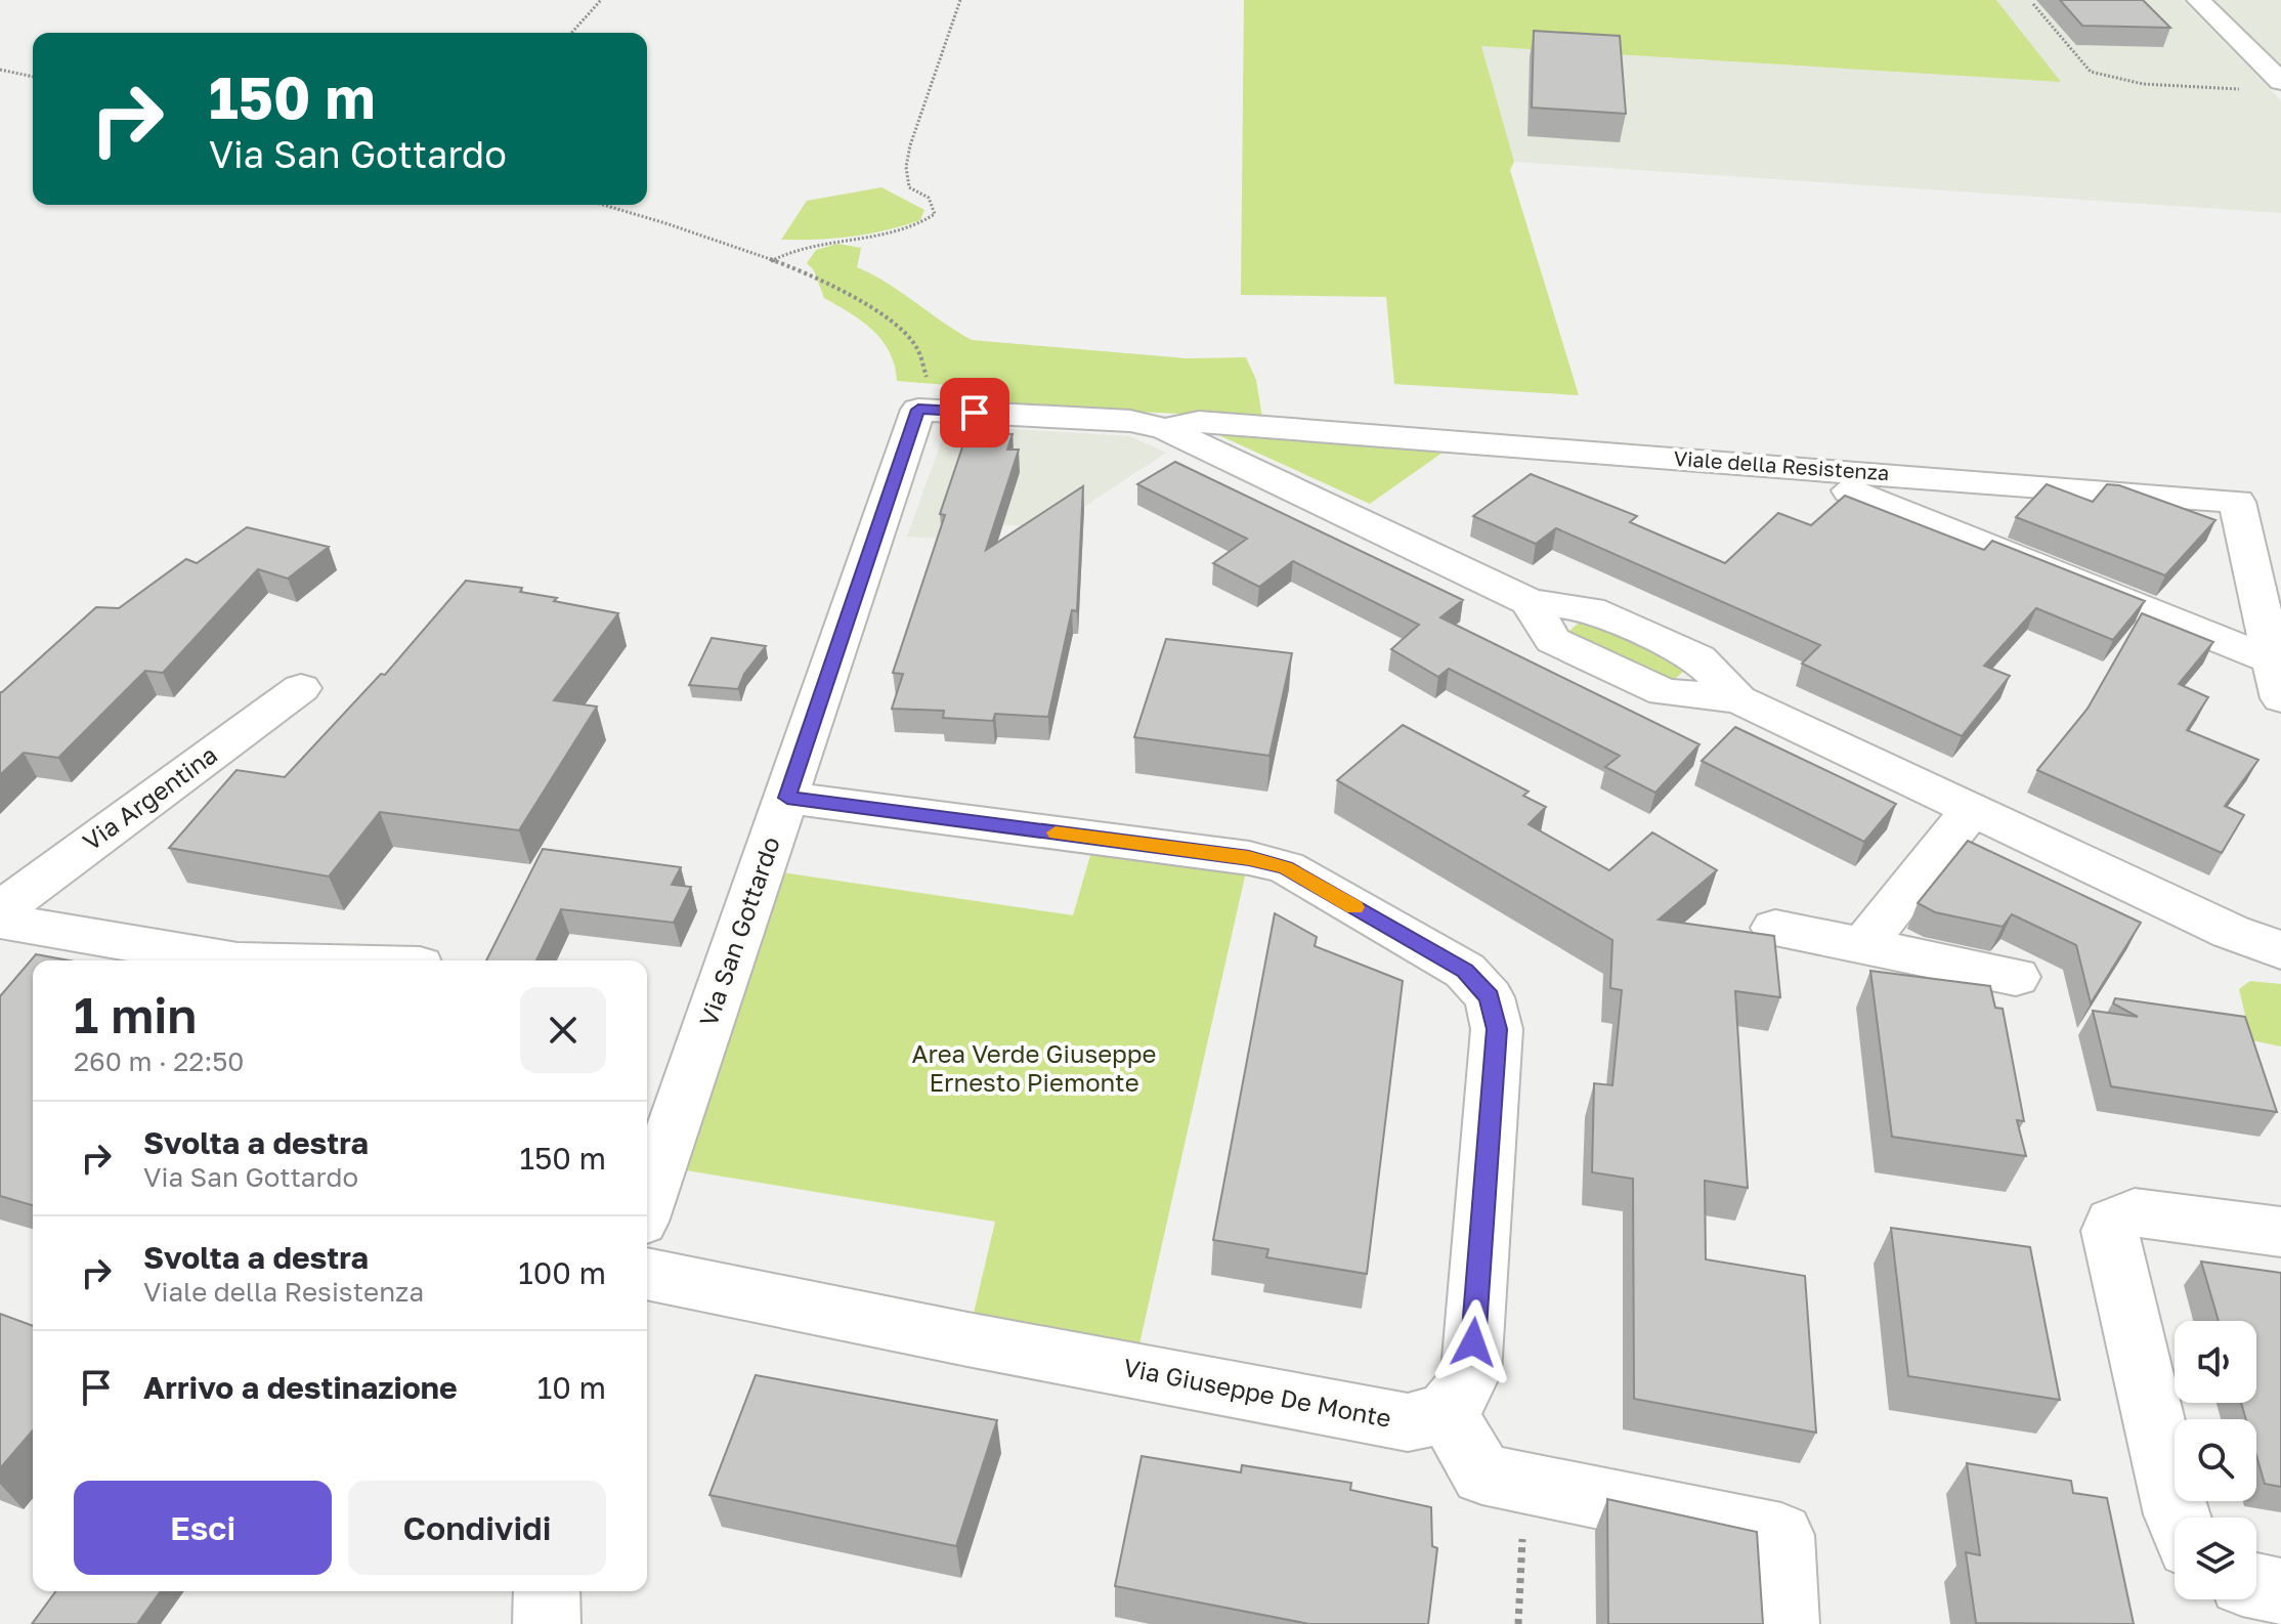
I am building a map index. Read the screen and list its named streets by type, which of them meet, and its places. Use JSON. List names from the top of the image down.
{
  "streets": {
    "street": [
      "Viale della Resistenza",
      "Via Argentina",
      "Via San Gottardo",
      "Via Giuseppe De Monte"
    ]
  },
  "crossings": [
    ["Viale della Resistenza", "Via San Gottardo"]
  ],
  "parks": ["Area Verde Giuseppe Ernesto Piemonte"],
  "page": {
    "turn": ["150 m", "Via San Gottardo"],
    "heading": ["1 min", "260 m · 22:50"],
    "list": [
      {
        "name": "Svolta a destra",
        "note": "Via San Gottardo",
        "value": "150 m"
      },
      {
        "name": "Svolta a destra",
        "note": "Viale della Resistenza",
        "value": "100 m"
      },
      {
        "name": "Arrivo a destinazione",
        "value": "10 m"
      }
    ],
    "buttons": ["Esci", "Condividi"]
  }
}
